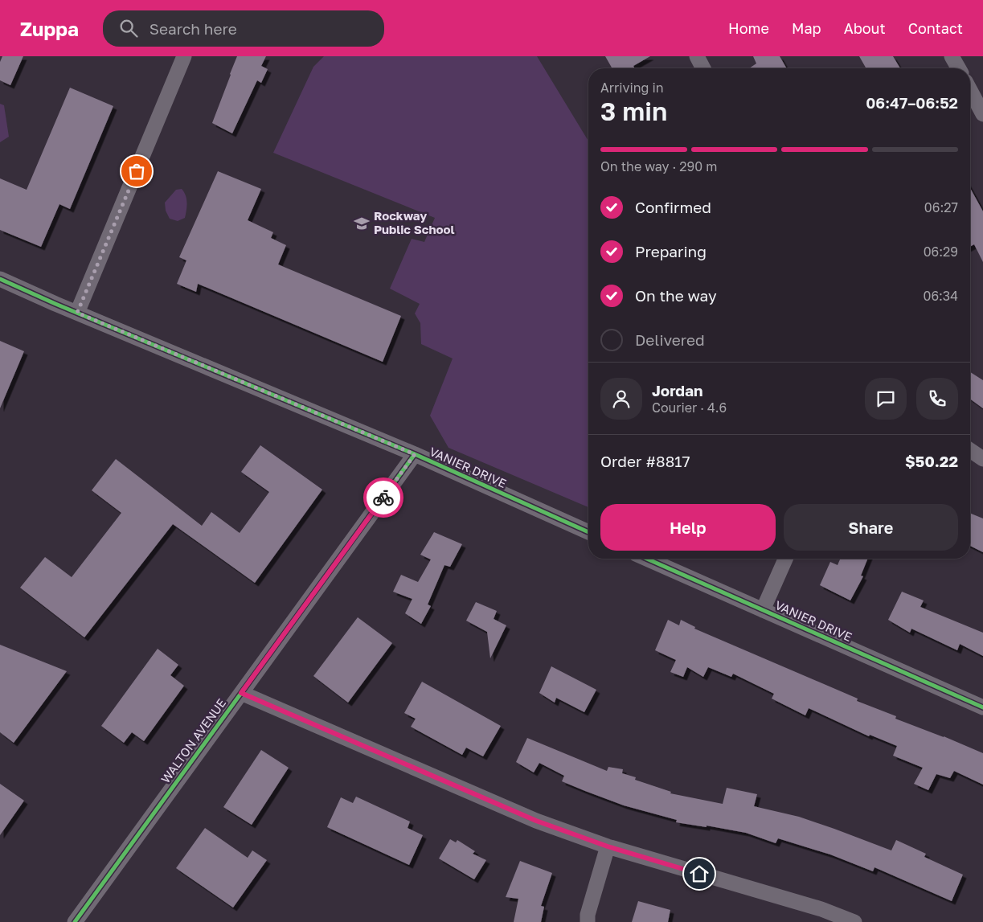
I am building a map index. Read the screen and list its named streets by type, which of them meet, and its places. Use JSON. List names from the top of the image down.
{
  "streets": {
    "street": ["VANIER DRIVE", "WALTON AVENUE"]
  },
  "crossings": [
    ["VANIER DRIVE", "WALTON AVENUE"]
  ],
  "places": {
    "school or university": ["Rockway Public School"]
  },
  "page": {
    "header": "Zuppa",
    "search": "Search here",
    "nav": [
      "Home",
      "Map",
      "About",
      "Contact"
    ],
    "heading": ["3 min", "Arriving in", "06:47–06:52"],
    "panel": [
      "Jordan",
      "Courier · 4.6",
      "Order #8817",
      "$50.22"
    ],
    "bar": "On the way · 290 m",
    "list": [
      ["Confirmed", "06:27"],
      ["Preparing", "06:29"],
      ["On the way", "06:34"],
      "Delivered"
    ],
    "buttons": ["Help", "Share"]
  }
}
